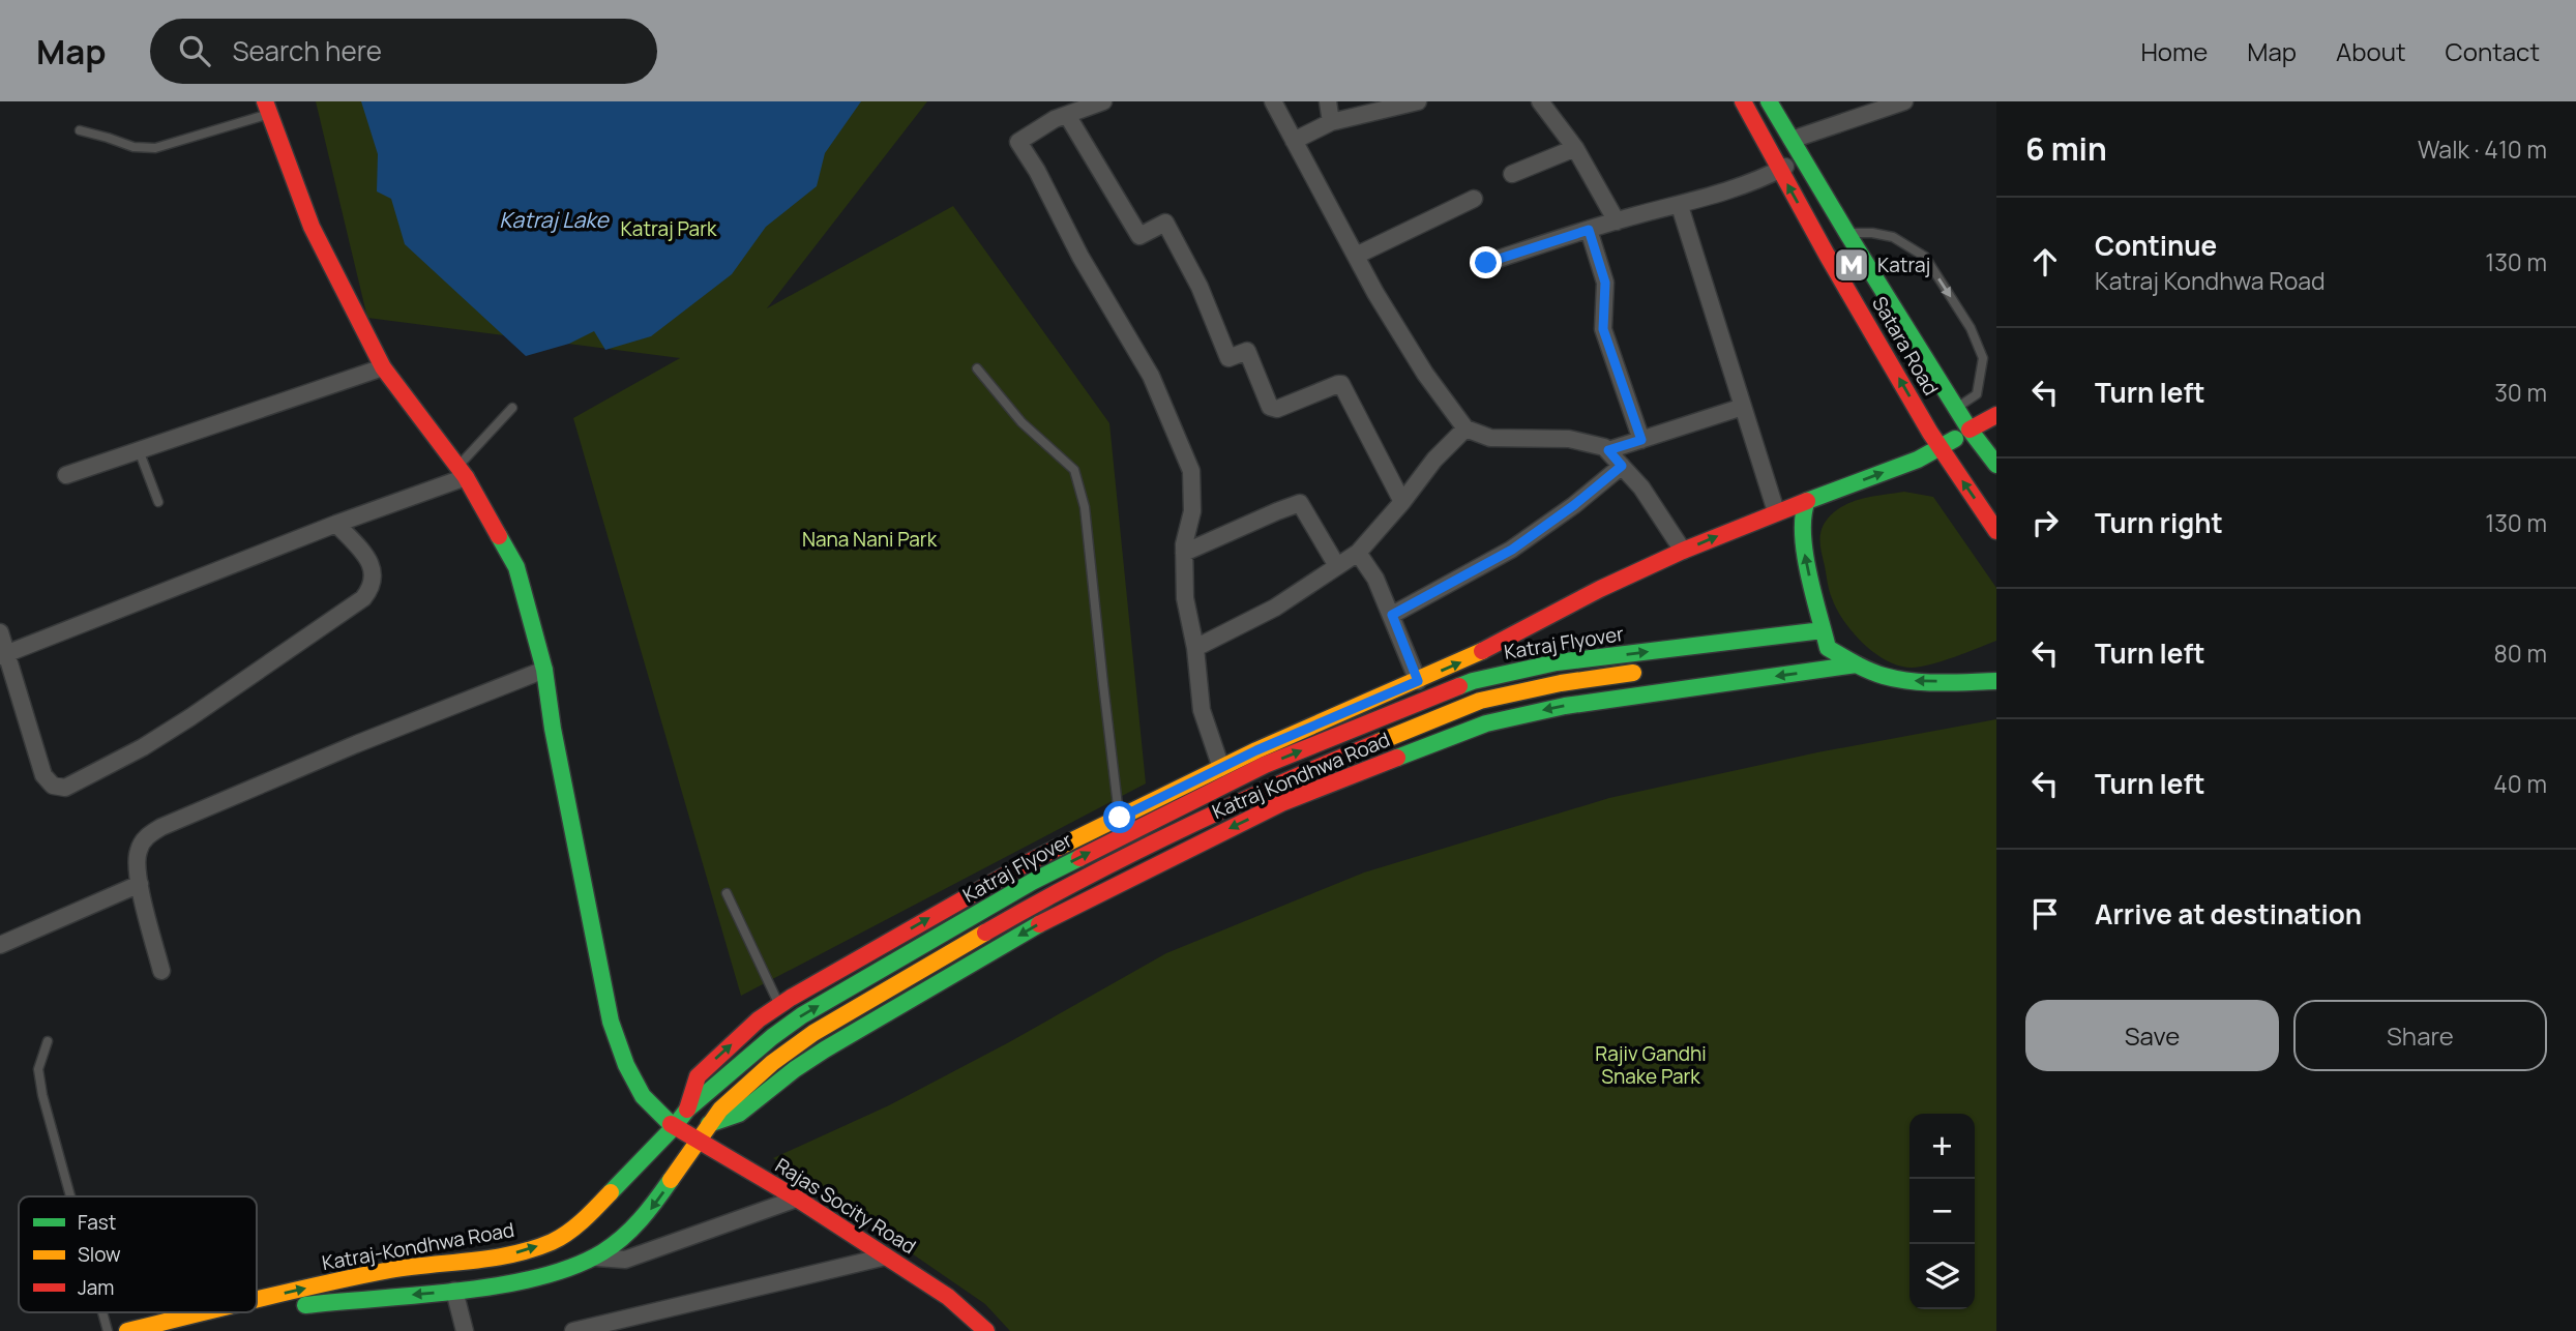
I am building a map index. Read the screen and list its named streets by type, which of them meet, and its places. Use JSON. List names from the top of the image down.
{
  "streets": {
    "main road": [
      "Satara Road",
      "Katraj Flyover",
      "Katraj Kondhwa Road",
      "Rajas Socity Road",
      "Katraj-Kondhwa Road"
    ]
  },
  "crossings": [
    ["Satara Road", "Katraj Kondhwa Road"],
    ["Katraj Flyover", "Katraj Kondhwa Road"],
    ["Katraj Kondhwa Road", "Rajas Socity Road"],
    ["Katraj Kondhwa Road", "Katraj-Kondhwa Road"],
    ["Rajas Socity Road", "Katraj-Kondhwa Road"]
  ],
  "water": ["Katraj Lake"],
  "parks": ["Katraj Park", "Nana Nani Park", "Rajiv Gandhi Snake Park"],
  "places": {
    "metro station": ["Katraj"]
  },
  "legend": ["Fast", "Slow", "Jam"],
  "page": {
    "header": "Map",
    "search": "Search here",
    "nav": [
      "Home",
      "Map",
      "About",
      "Contact"
    ],
    "heading": ["6 min", "Walk · 410 m"],
    "list": [
      ["Continue", "Katraj Kondhwa Road", "130 m"],
      ["Turn left", "30 m"],
      ["Turn right", "130 m"],
      ["Turn left", "80 m"],
      ["Turn left", "40 m"],
      "Arrive at destination"
    ],
    "buttons": ["Save", "Share"],
    "map_buttons": ["+", "−"]
  }
}
